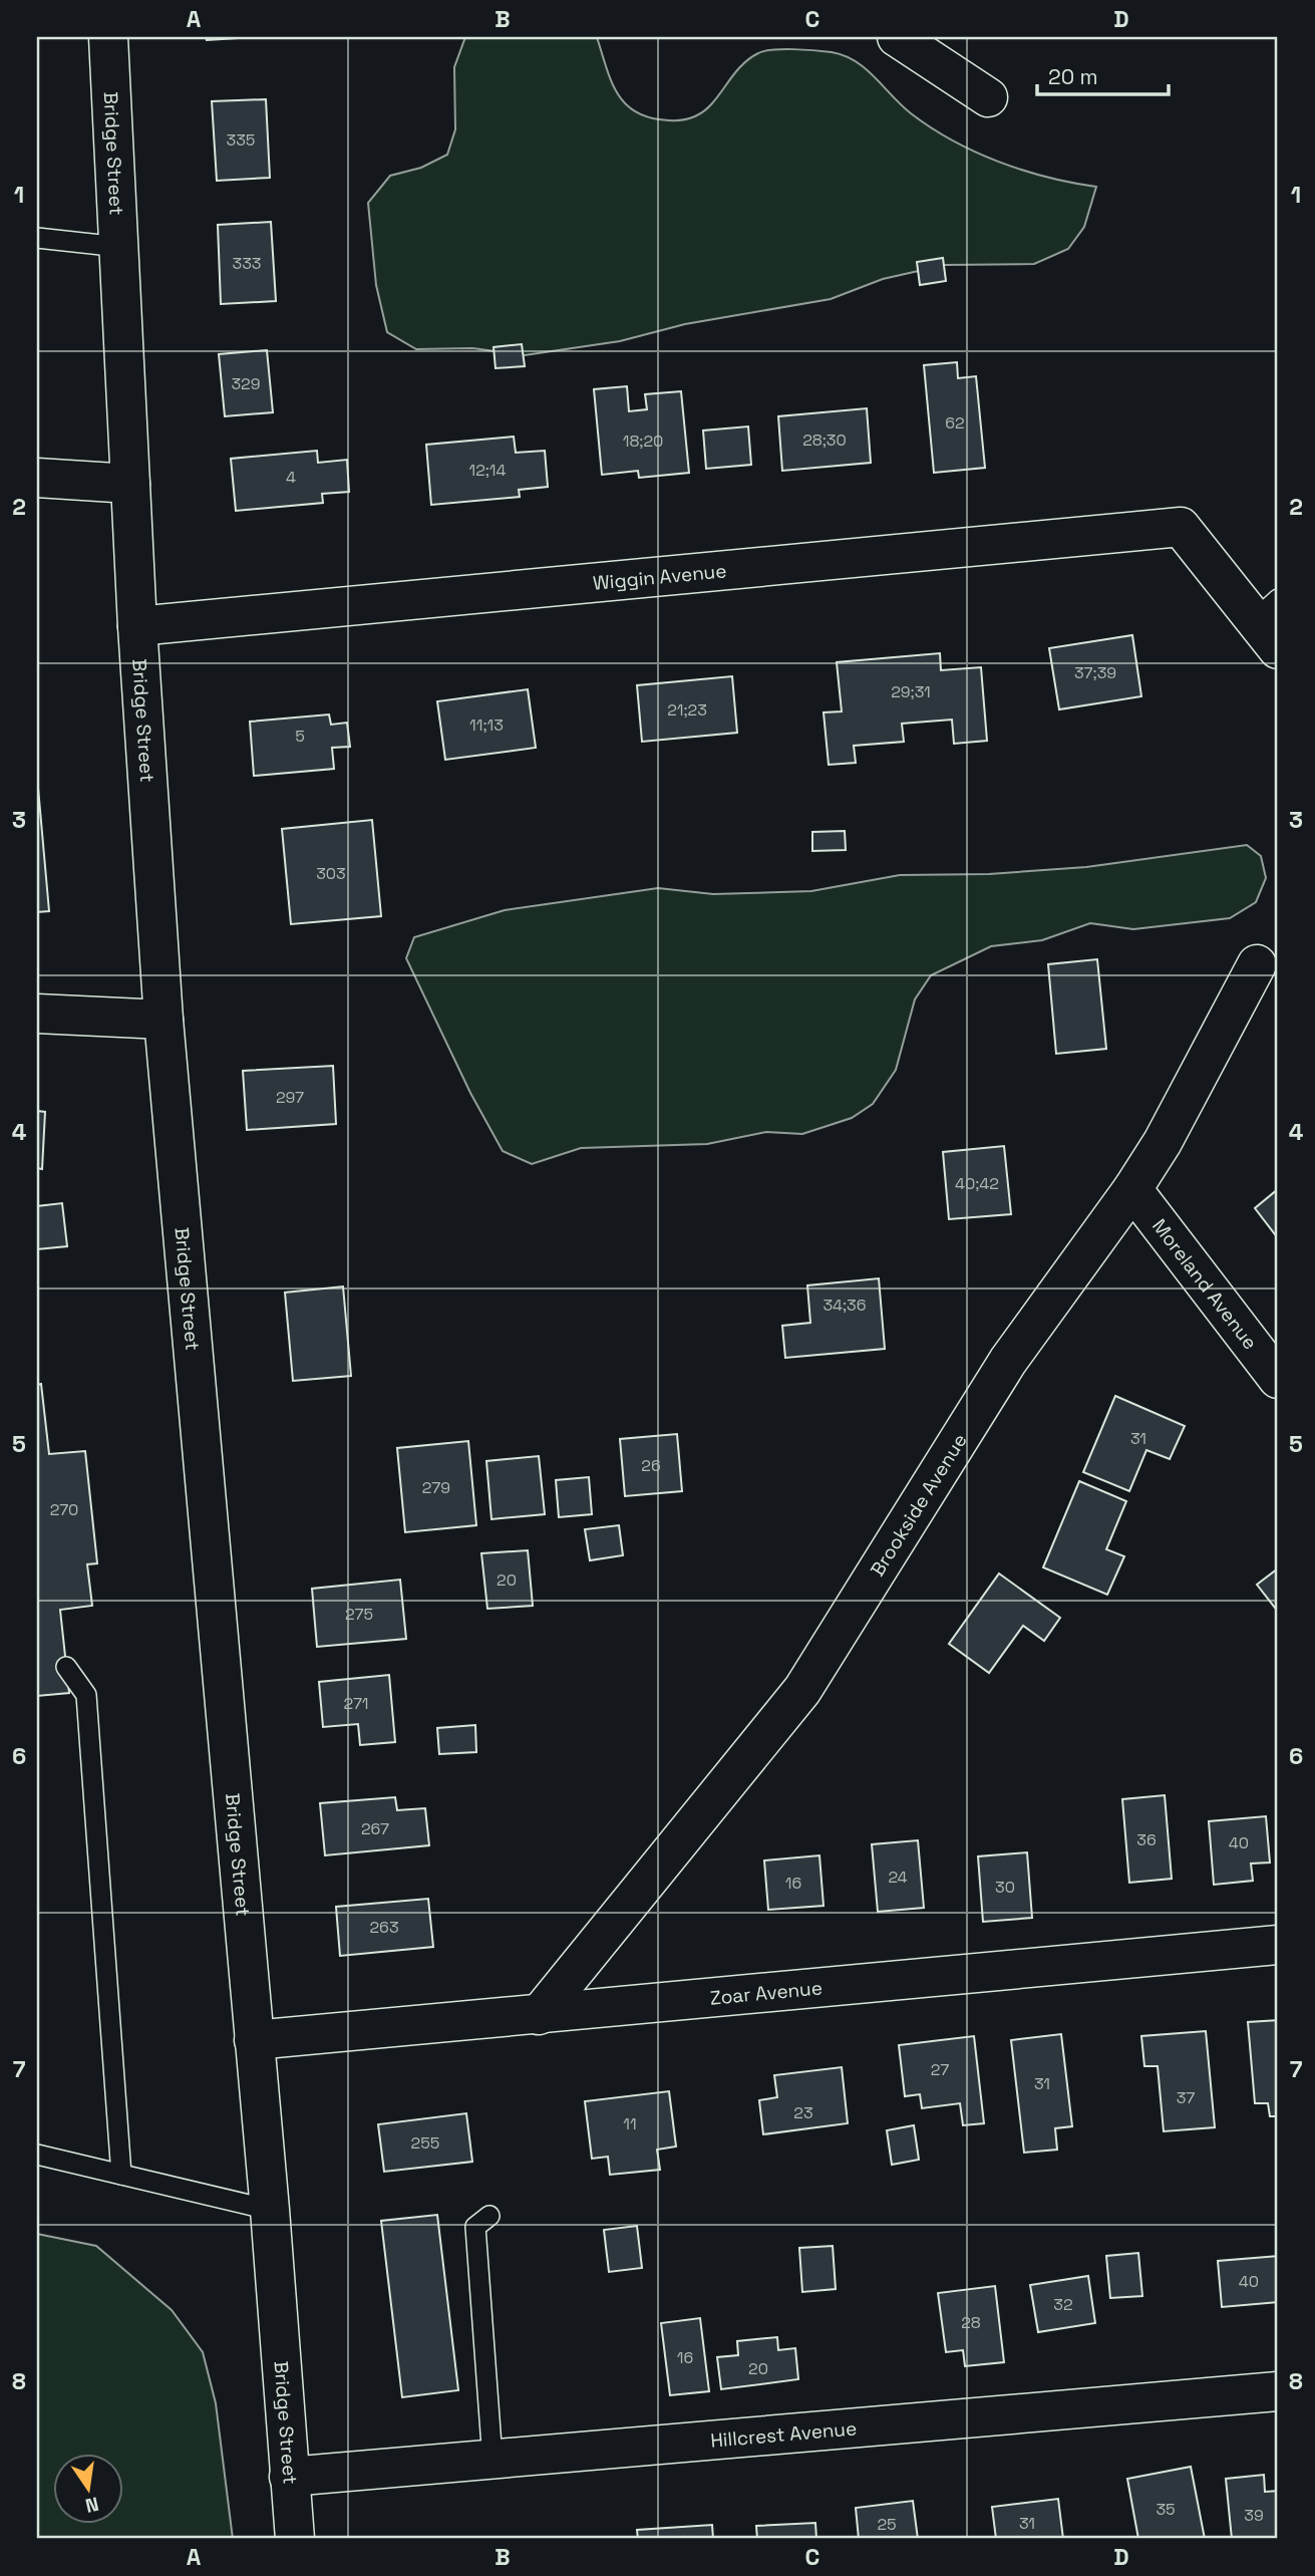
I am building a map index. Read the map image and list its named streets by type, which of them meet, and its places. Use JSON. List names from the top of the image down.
{
  "streets": {
    "street": [
      "Bridge Street",
      "Wiggin Avenue",
      "Moreland Avenue",
      "Brookside Avenue",
      "Zoar Avenue",
      "Hillcrest Avenue"
    ]
  },
  "crossings": [
    ["Bridge Street", "Wiggin Avenue"],
    ["Bridge Street", "Zoar Avenue"],
    ["Bridge Street", "Hillcrest Avenue"],
    ["Moreland Avenue", "Brookside Avenue"],
    ["Brookside Avenue", "Zoar Avenue"]
  ],
  "house_numbers": [
    "335",
    "333",
    "329",
    "62",
    "28;30",
    "18;20",
    "12;14",
    "4",
    "37;39",
    "29;31",
    "21;23",
    "11;13",
    "5",
    "303",
    "297",
    "40;42",
    "34;36",
    "31",
    "26",
    "279",
    "270",
    "20",
    "275",
    "271",
    "267",
    "36",
    "40",
    "24",
    "16",
    "30",
    "263",
    "27",
    "31",
    "37",
    "23",
    "11",
    "255",
    "40",
    "32",
    "28",
    "16",
    "20",
    "35",
    "39",
    "31",
    "25"
  ],
  "scale_bar": "20 m",
  "north": "bottom",
  "grid": {
    "columns": [
      "A",
      "B",
      "C",
      "D"
    ],
    "rows": [
      "1",
      "2",
      "3",
      "4",
      "5",
      "6",
      "7",
      "8"
    ]
  }
}
